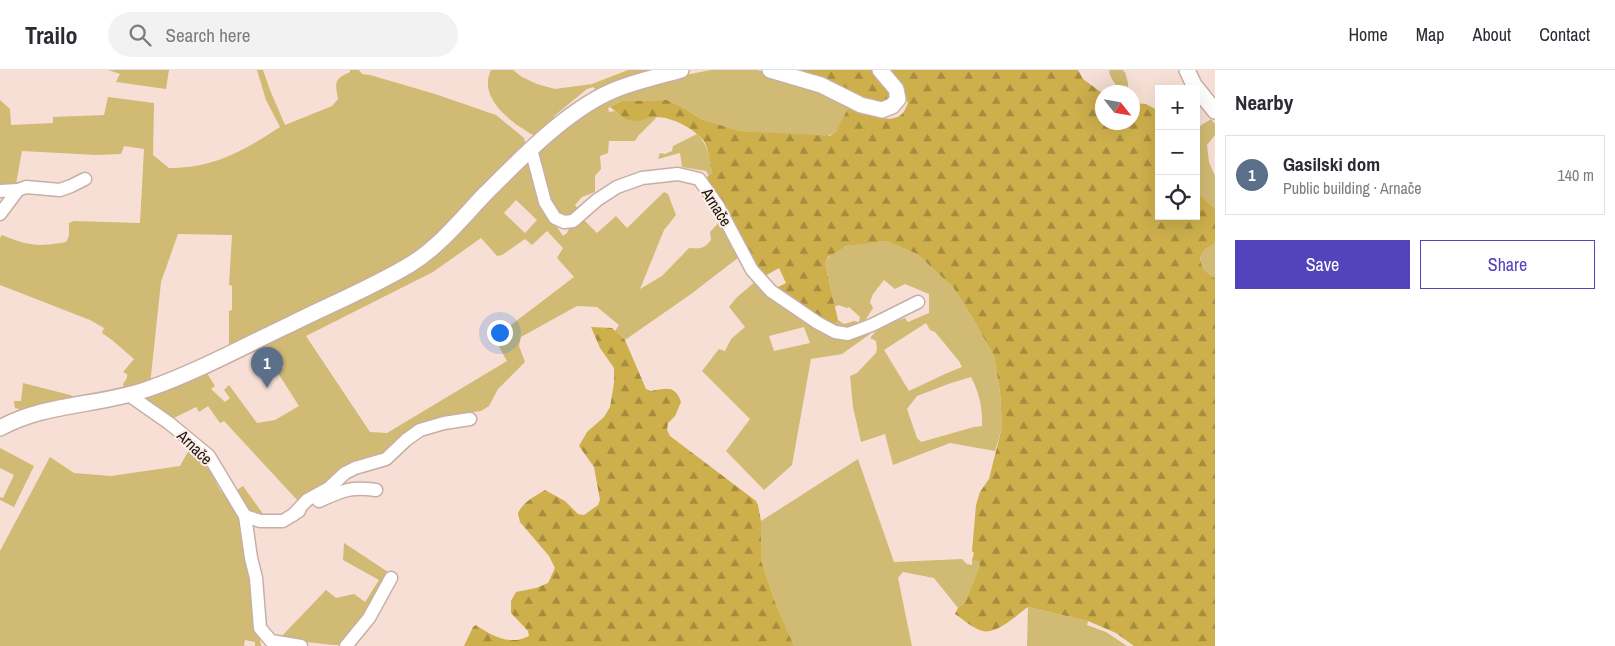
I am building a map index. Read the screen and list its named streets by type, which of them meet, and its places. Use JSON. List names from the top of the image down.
{
  "streets": {
    "street": ["Arnače"]
  },
  "north": "bottom right",
  "page": {
    "header": "Trailo",
    "search": "Search here",
    "nav": [
      "Home",
      "Map",
      "About",
      "Contact"
    ],
    "heading": "Nearby",
    "map_buttons": ["+", "−"],
    "list": [
      {
        "mark": "1",
        "name": "Gasilski dom",
        "note": "Public building · Arnače",
        "value": "140 m"
      }
    ],
    "buttons": ["Save", "Share"],
    "pins": "1"
  }
}
